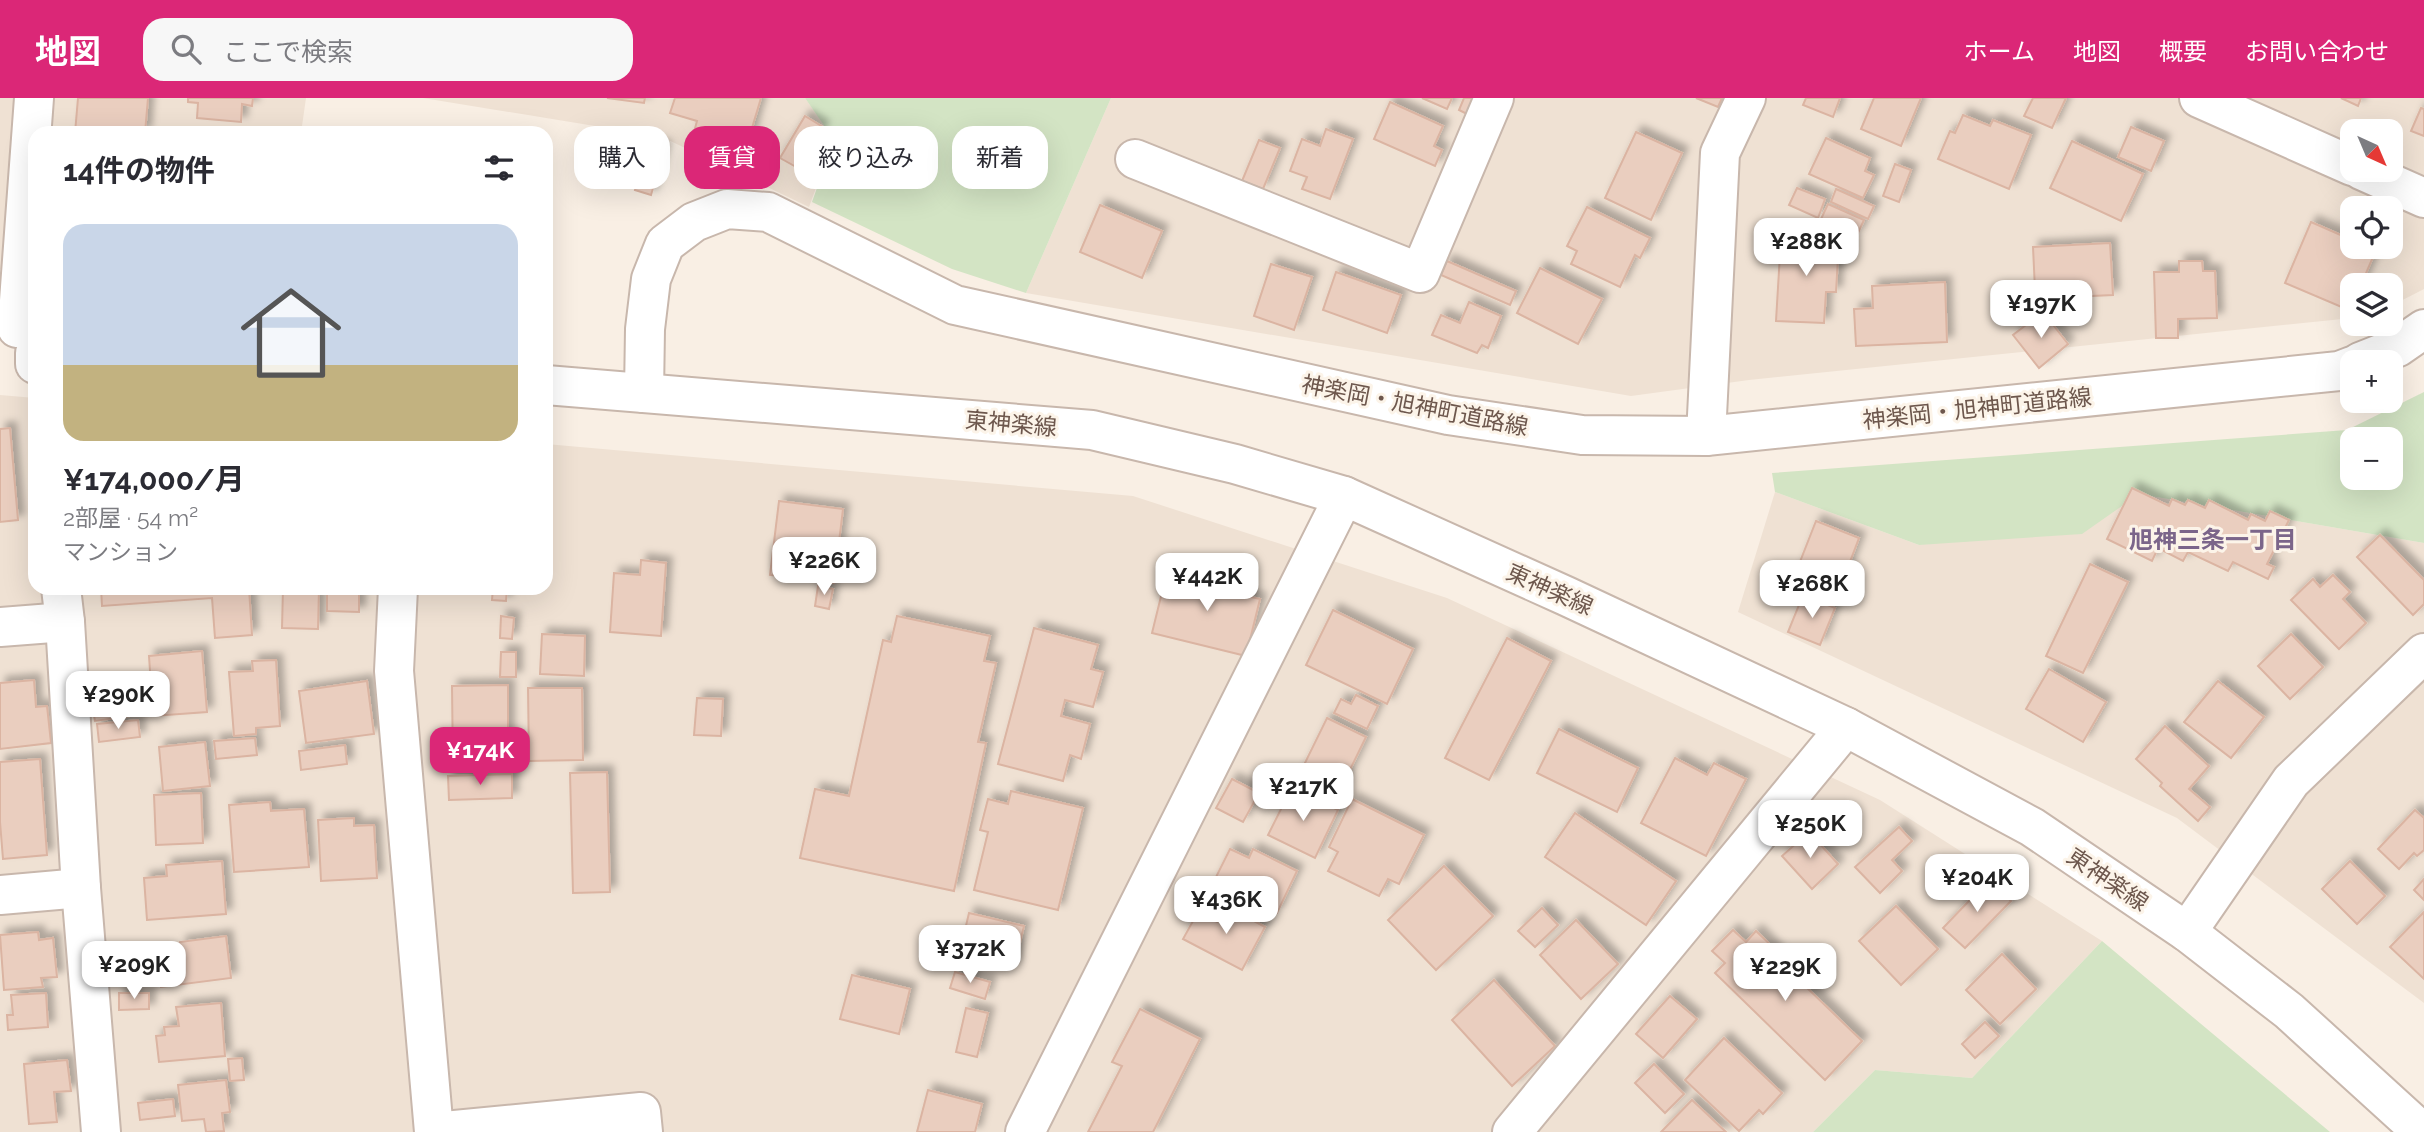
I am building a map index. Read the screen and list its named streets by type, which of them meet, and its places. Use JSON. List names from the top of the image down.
{
  "streets": {
    "street": ["神楽岡・旭神町道路線", "東神楽線"]
  },
  "crossings": [
    ["神楽岡・旭神町道路線", "東神楽線"]
  ],
  "districts": ["旭神三条一丁目"],
  "north": "bottom right",
  "page": {
    "header": "地図",
    "search": "ここで検索",
    "nav": [
      "ホーム",
      "地図",
      "概要",
      "お問い合わせ"
    ],
    "map_buttons": ["+", "−"],
    "chip": [
      "購入",
      "賃貸",
      "絞り込み",
      "新着"
    ],
    "heading": "14件の物件",
    "list": [
      {
        "name": "¥174,000/月",
        "note": "2部屋 · 54 m² · マンション"
      }
    ],
    "price": [
      "¥288K",
      "¥197K",
      "¥226K",
      "¥442K",
      "¥268K",
      "¥290K",
      "¥174K",
      "¥217K",
      "¥250K",
      "¥204K",
      "¥436K",
      "¥372K",
      "¥209K",
      "¥229K"
    ]
  }
}
